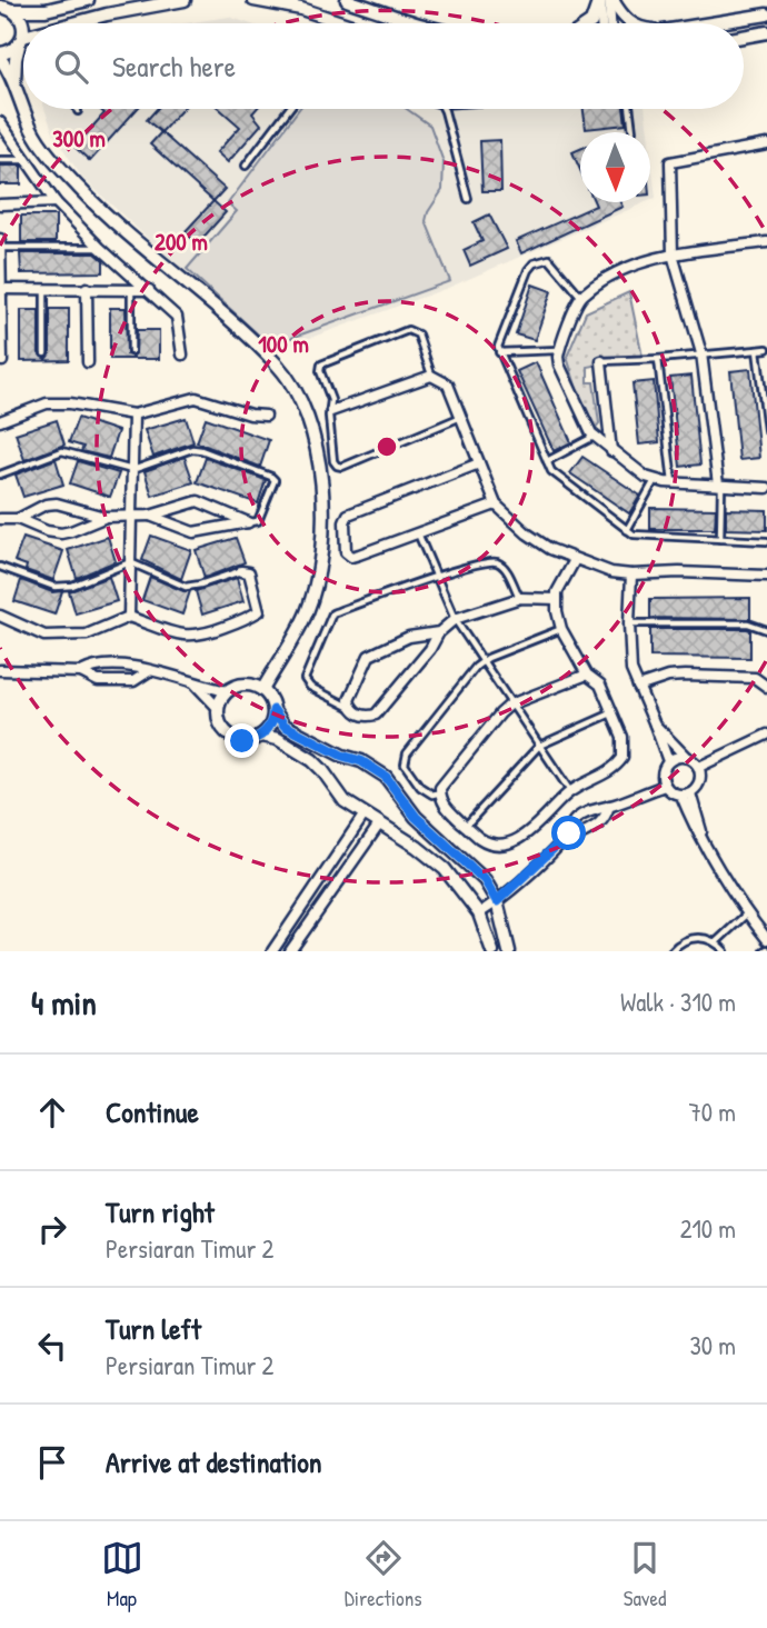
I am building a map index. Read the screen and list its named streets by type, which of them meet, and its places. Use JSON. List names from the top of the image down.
{
  "north": "bottom",
  "page": {
    "search": "Search here",
    "heading": ["4 min", "Walk · 310 m"],
    "list": [
      ["Continue", "70 m"],
      ["Turn right", "Persiaran Timur 2", "210 m"],
      ["Turn left", "Persiaran Timur 2", "30 m"],
      "Arrive at destination"
    ],
    "nav": ["Map", "Directions", "Saved"]
  },
  "rings": ["300 m", "200 m", "100 m"]
}
